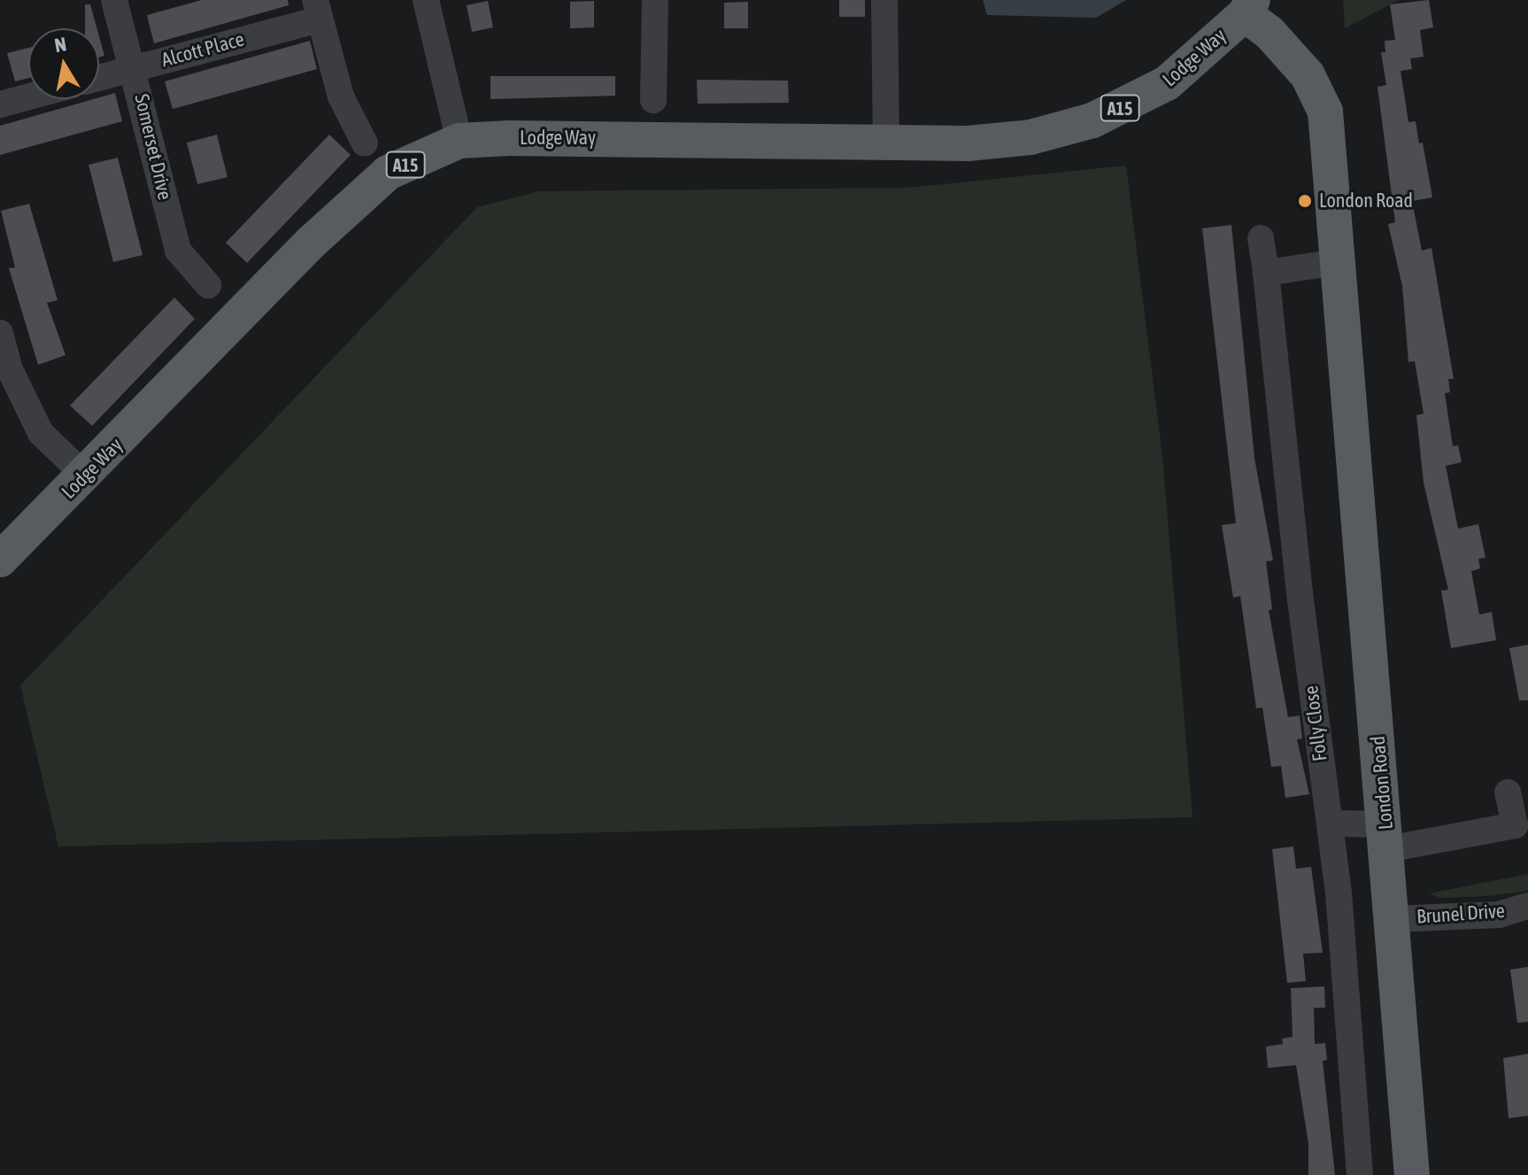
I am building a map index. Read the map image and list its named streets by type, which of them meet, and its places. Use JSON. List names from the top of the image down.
{
  "streets": {
    "main road": ["Lodge Way", "A15", "London Road"],
    "street": [
      "Alcott Place",
      "Somerset Drive",
      "Folly Close",
      "Brunel Drive"
    ]
  },
  "crossings": [
    ["Alcott Place", "Somerset Drive"],
    ["Lodge Way", "London Road"],
    ["London Road", "Brunel Drive"]
  ],
  "places": ["London Road"],
  "north": "top"
}
